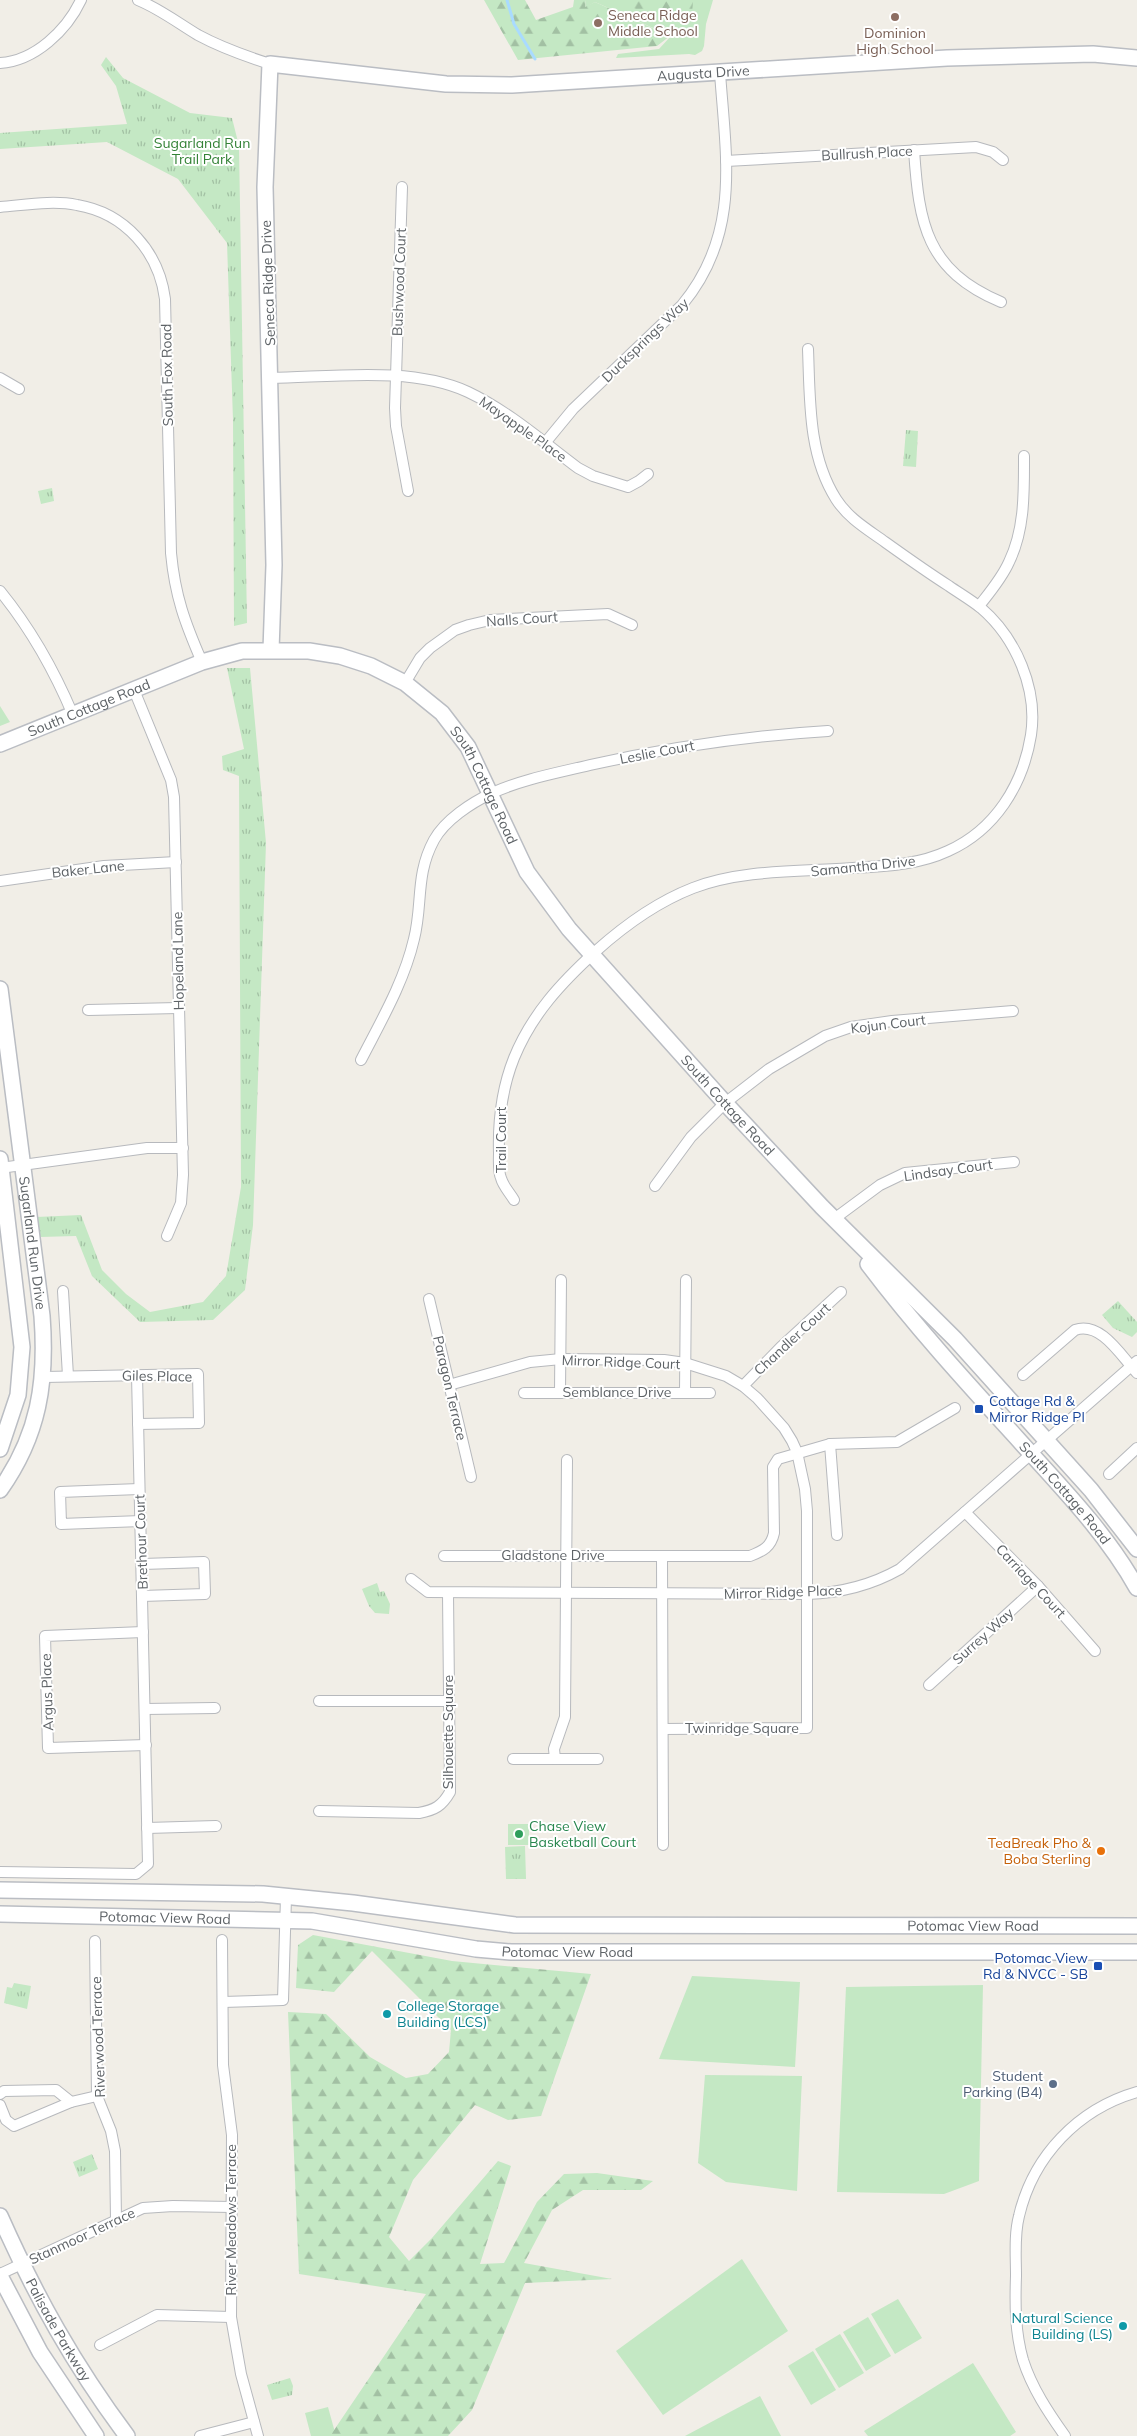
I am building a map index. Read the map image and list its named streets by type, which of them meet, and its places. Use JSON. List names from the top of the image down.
{
  "streets": {
    "street": [
      "Augusta Drive",
      "Bullrush Place",
      "Bushwood Court",
      "Seneca Ridge Drive",
      "Ducksprings Way",
      "South Fox Road",
      "Mayapple Place",
      "Nalls Court",
      "South Cottage Road",
      "Leslie Court",
      "Samantha Drive",
      "Baker Lane",
      "Hopeland Lane",
      "Kojun Court",
      "Trail Court",
      "Lindsay Court",
      "Sugarland Run Drive",
      "Chandler Court",
      "Mirror Ridge Court",
      "Giles Place",
      "Paragon Terrace",
      "Semblance Drive",
      "Brethour Court",
      "Gladstone Drive",
      "Carriage Court",
      "Mirror Ridge Place",
      "Surrey Way",
      "Argus Place",
      "Twinridge Square",
      "Silhouette Square",
      "Potomac View Road",
      "Riverwood Terrace",
      "River Meadows Terrace",
      "Stanmoor Terrace",
      "Palisade Parkway"
    ]
  },
  "crossings": [
    ["Augusta Drive", "Seneca Ridge Drive"],
    ["Augusta Drive", "Ducksprings Way"],
    ["Bullrush Place", "Ducksprings Way"],
    ["Bushwood Court", "Mayapple Place"],
    ["Seneca Ridge Drive", "Mayapple Place"],
    ["Seneca Ridge Drive", "South Cottage Road"],
    ["Ducksprings Way", "Mayapple Place"],
    ["South Fox Road", "South Cottage Road"],
    ["Nalls Court", "South Cottage Road"],
    ["South Cottage Road", "Leslie Court"],
    ["South Cottage Road", "Samantha Drive"],
    ["South Cottage Road", "Hopeland Lane"],
    ["South Cottage Road", "Kojun Court"],
    ["South Cottage Road", "Trail Court"],
    ["South Cottage Road", "Lindsay Court"],
    ["South Cottage Road", "Mirror Ridge Place"],
    ["Samantha Drive", "Trail Court"],
    ["Baker Lane", "Hopeland Lane"],
    ["Sugarland Run Drive", "Giles Place"],
    ["Chandler Court", "Mirror Ridge Court"],
    ["Mirror Ridge Court", "Paragon Terrace"],
    ["Mirror Ridge Court", "Gladstone Drive"],
    ["Mirror Ridge Court", "Mirror Ridge Place"],
    ["Mirror Ridge Court", "Twinridge Square"],
    ["Giles Place", "Brethour Court"],
    ["Brethour Court", "Argus Place"],
    ["Carriage Court", "Mirror Ridge Place"],
    ["Carriage Court", "Surrey Way"],
    ["Mirror Ridge Place", "Twinridge Square"],
    ["Mirror Ridge Place", "Silhouette Square"],
    ["Riverwood Terrace", "Stanmoor Terrace"],
    ["River Meadows Terrace", "Stanmoor Terrace"],
    ["Stanmoor Terrace", "Palisade Parkway"]
  ],
  "parks": ["Sugarland Run Trail Park"],
  "places": {
    "other": [
      "Dominion High School",
      "Seneca Ridge Middle School",
      "Chase View Basketball Court",
      "TeaBreak Pho & Boba Sterling",
      "College Storage Building (LCS)",
      "Student Parking (B4)",
      "Natural Science Building (LS)"
    ],
    "transit": ["Cottage Rd & Mirror Ridge Pl", "Potomac View Rd & NVCC - SB"]
  }
}
